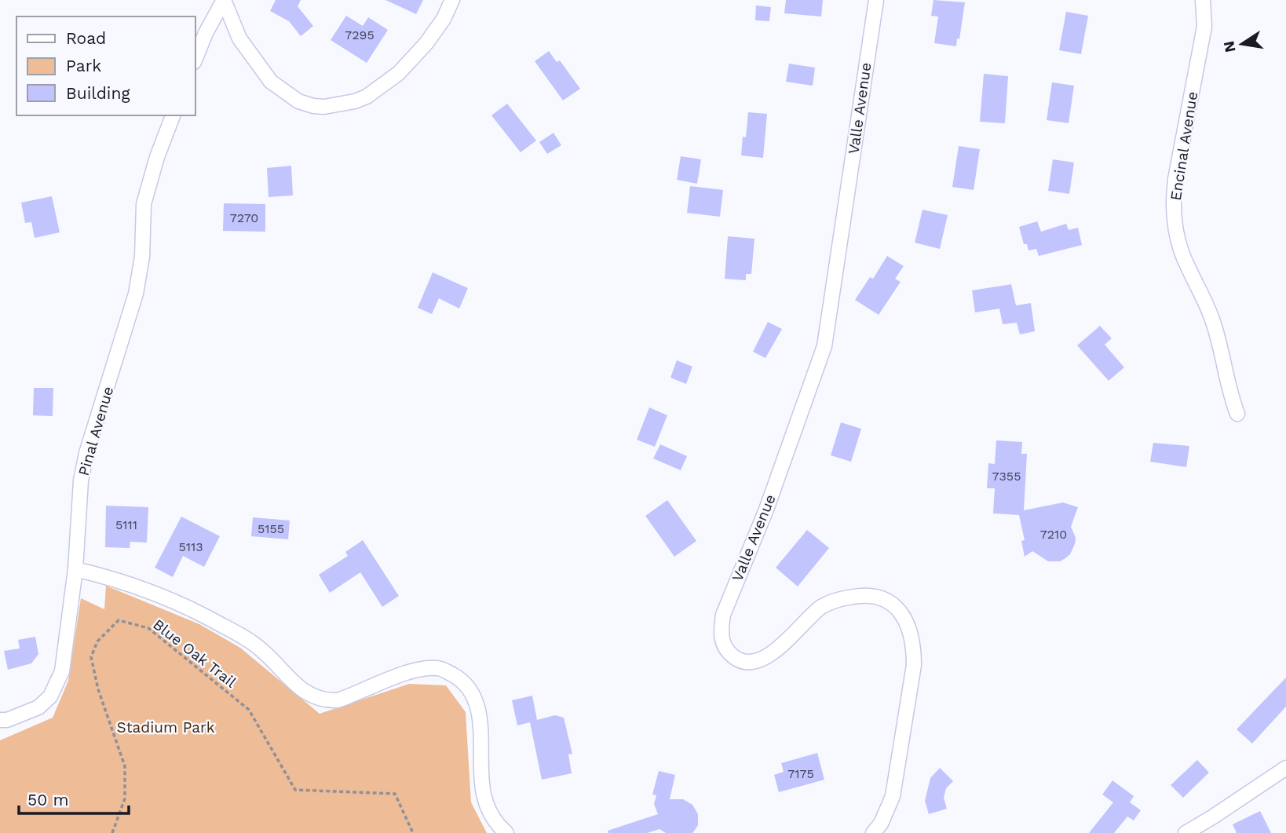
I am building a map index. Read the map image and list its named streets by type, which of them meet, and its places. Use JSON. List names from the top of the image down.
{
  "streets": {
    "street": ["Valle Avenue", "Encinal Avenue", "Pinal Avenue"],
    "path": ["Blue Oak Trail"]
  },
  "parks": ["Stadium Park"],
  "house_numbers": [
    "7295",
    "7270",
    "7355",
    "5111",
    "5155",
    "7210",
    "5113",
    "7175"
  ],
  "legend": ["Road", "Park", "Building"],
  "scale_bar": "50 m",
  "north": "left"
}
